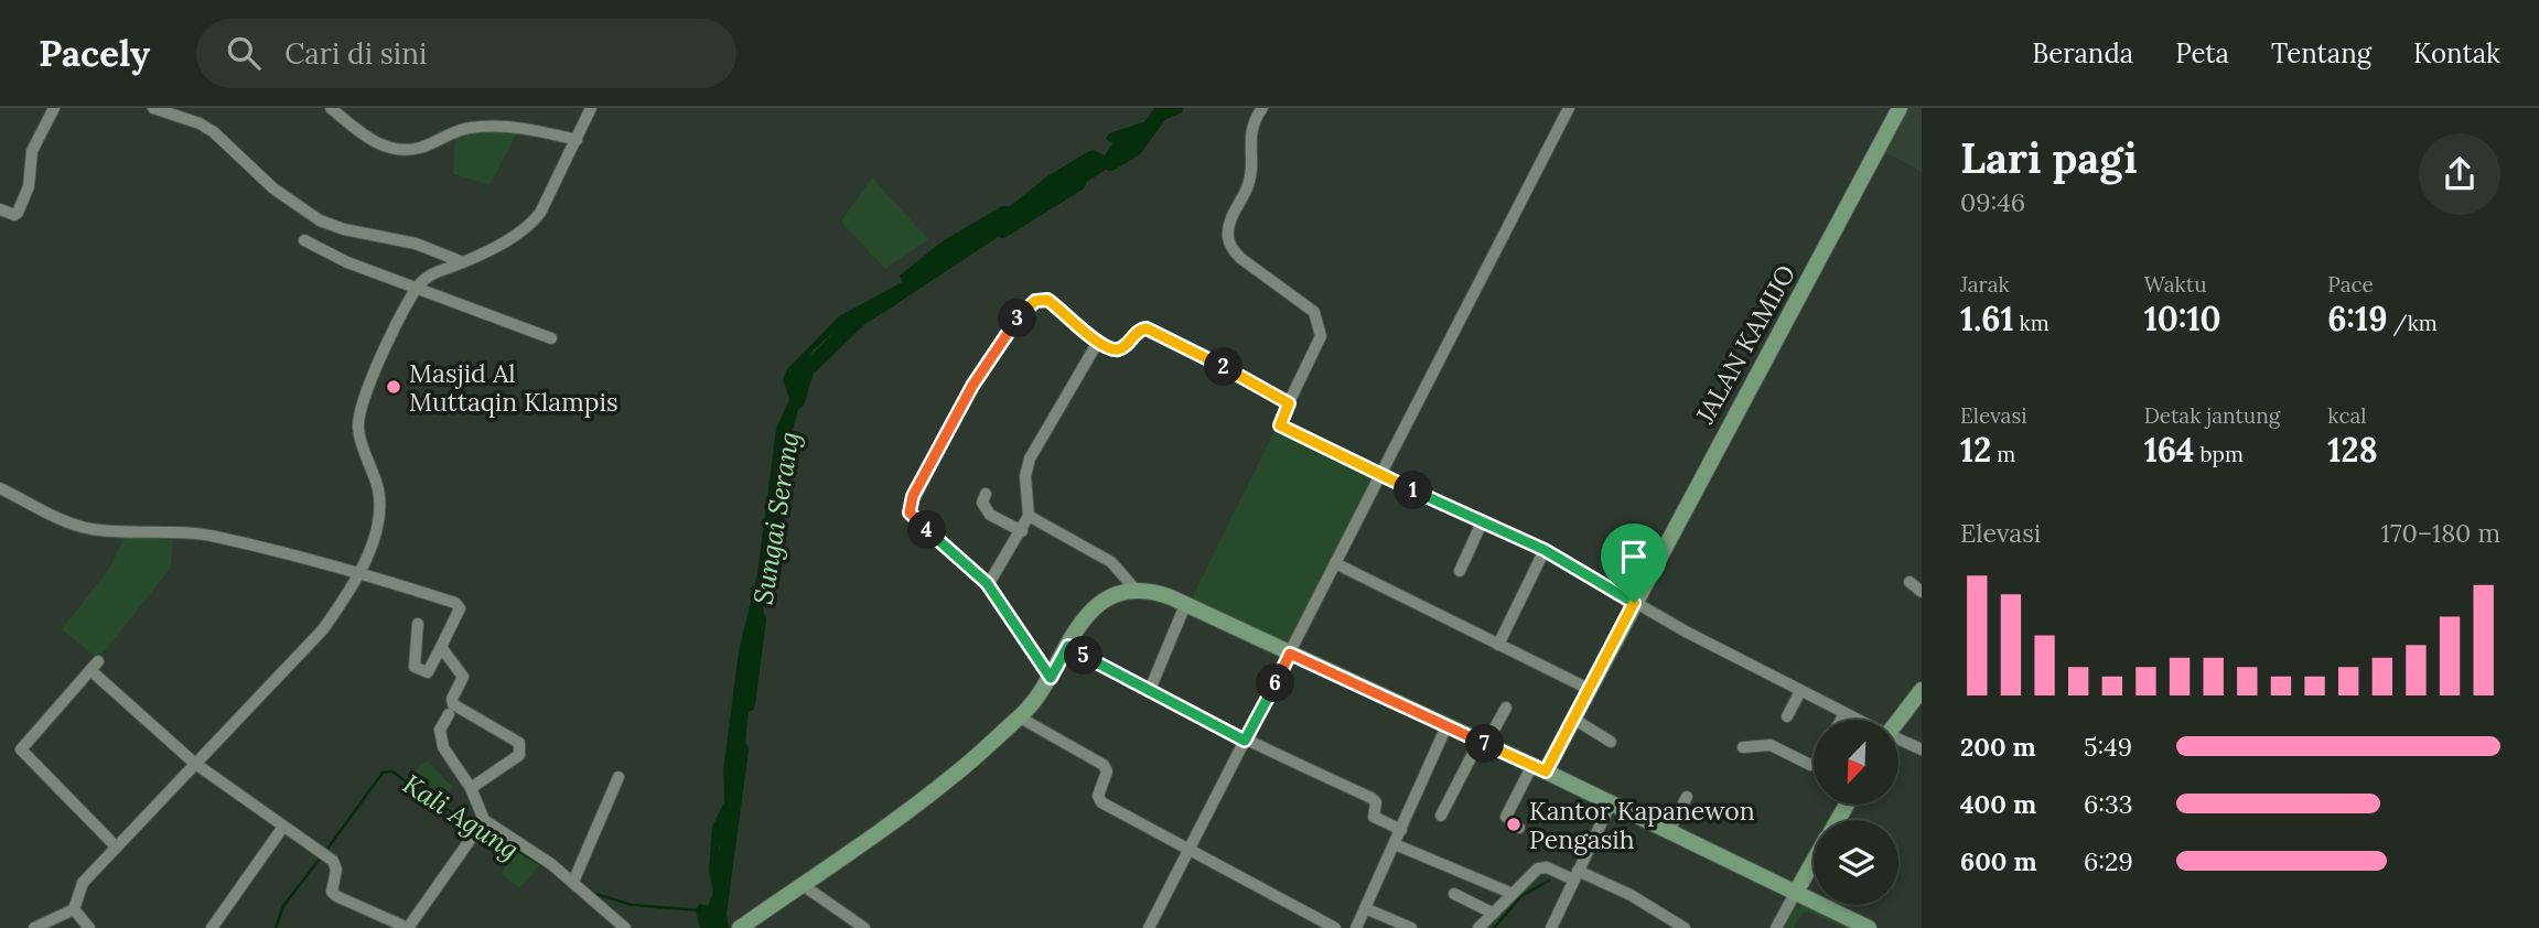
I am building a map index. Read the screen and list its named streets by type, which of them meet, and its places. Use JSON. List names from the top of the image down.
{
  "streets": {
    "main road": ["JALAN KAMIJO"]
  },
  "water": ["Sungai Serang", "Kali Agung"],
  "places": ["Masjid Al Muttaqin Klampis", "Kantor Kapanewon Pengasih"],
  "north": "bottom left",
  "page": {
    "header": "Pacely",
    "search": "Cari di sini",
    "nav": [
      "Beranda",
      "Peta",
      "Tentang",
      "Kontak"
    ],
    "heading": ["Lari pagi", "09:46"],
    "stats": [
      ["Jarak", "1.61 km"],
      ["Waktu", "10:10"],
      ["Pace", "6:19 /km"],
      ["Elevasi", "12 m"],
      ["Detak jantung", "164 bpm"],
      ["kcal", "128"]
    ],
    "pins": [
      "3",
      "2",
      "1",
      "4",
      "5",
      "6",
      "7"
    ],
    "chart": ["Elevasi", "170–180 m"],
    "list": [
      {
        "name": "200 m",
        "note": "5:49"
      },
      {
        "name": "400 m",
        "note": "6:33"
      },
      {
        "name": "600 m",
        "note": "6:29"
      }
    ]
  }
}
